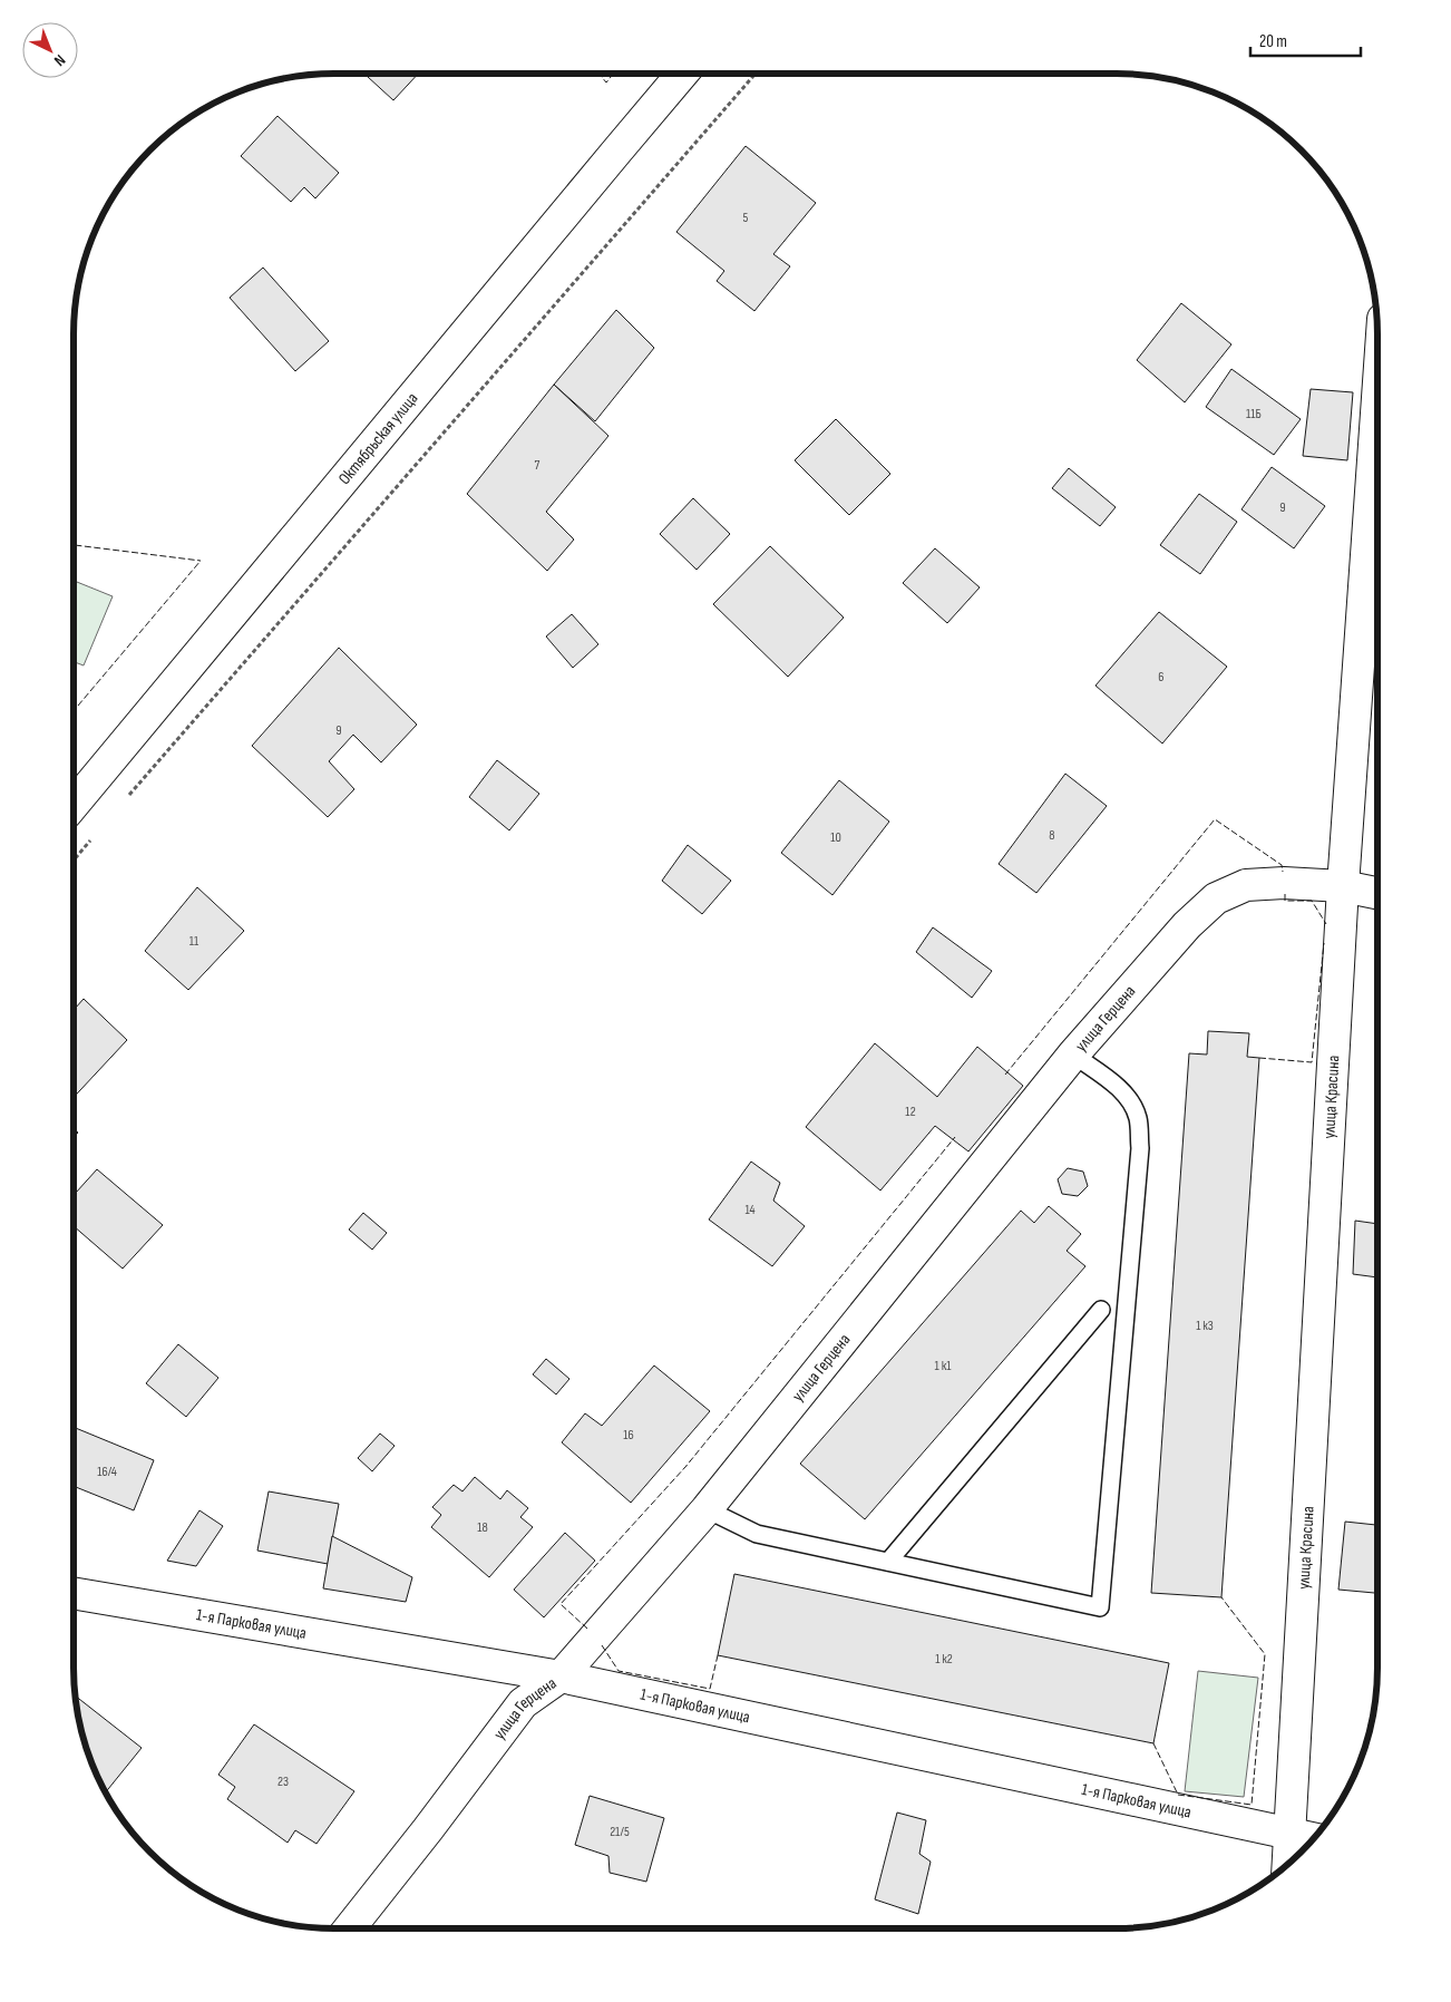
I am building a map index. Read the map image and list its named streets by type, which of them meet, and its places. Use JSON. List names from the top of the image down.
{
  "streets": {
    "street": [
      "Октябрьская улица",
      "улица Герцена",
      "улица Красина",
      "1-я Парковая улица"
    ]
  },
  "crossings": [
    ["улица Герцена", "улица Красина"],
    ["улица Герцена", "1-я Парковая улица"],
    ["улица Красина", "1-я Парковая улица"]
  ],
  "house_numbers": [
    "5",
    "11Б",
    "7",
    "9",
    "6",
    "9",
    "8",
    "10",
    "11",
    "12",
    "14",
    "1 к3",
    "1 к1",
    "16",
    "16/4",
    "18",
    "1 к2",
    "23",
    "21/5"
  ],
  "scale_bar": "20 m",
  "north": "bottom right"
}
